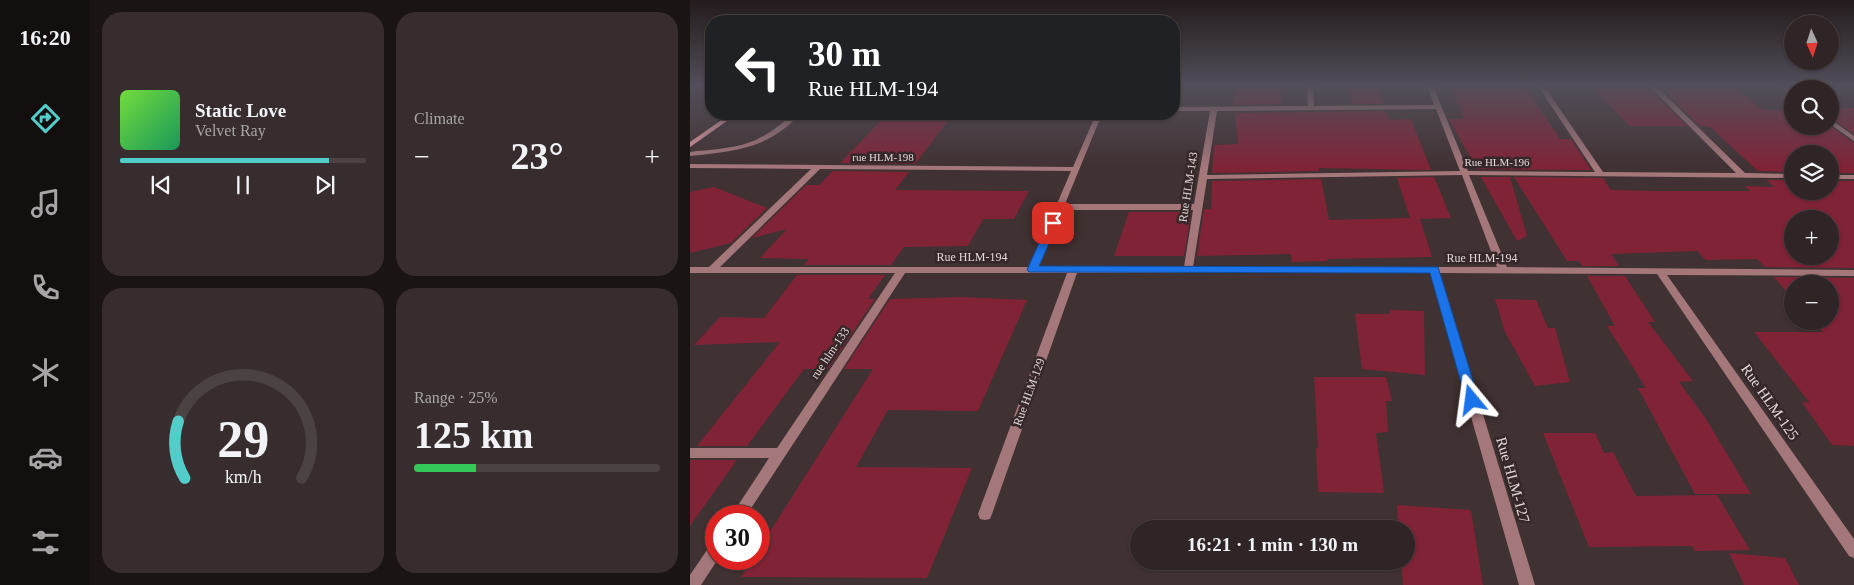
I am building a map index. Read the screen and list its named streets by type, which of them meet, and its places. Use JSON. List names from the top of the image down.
{
  "streets": {
    "street": [
      "rue HLM-198",
      "Rue HLM-196",
      "Rue HLM-143",
      "Rue HLM-194",
      "rue hlm-133",
      "Rue HLM-129",
      "Rue HLM-125",
      "Rue HLM-127"
    ]
  },
  "crossings": [
    ["Rue HLM-196", "Rue HLM-143"],
    ["Rue HLM-143", "Rue HLM-194"],
    ["Rue HLM-194", "rue hlm-133"],
    ["Rue HLM-194", "Rue HLM-129"],
    ["Rue HLM-194", "Rue HLM-125"],
    ["Rue HLM-194", "Rue HLM-127"]
  ],
  "north": "bottom",
  "page": {
    "tabs": "16:20",
    "tile": [
      "Climate",
      ["Range · 25%", "125 km"]
    ],
    "map_buttons": ["+", "−"],
    "turn": ["30 m", "Rue HLM-194"],
    "song": ["Static Love", "Velvet Ray"],
    "heat": ["−", "23°", "+"],
    "limit": "30",
    "trip": "16:21 · 1 min · 130 m",
    "gauge": ["29", "km/h"]
  }
}
